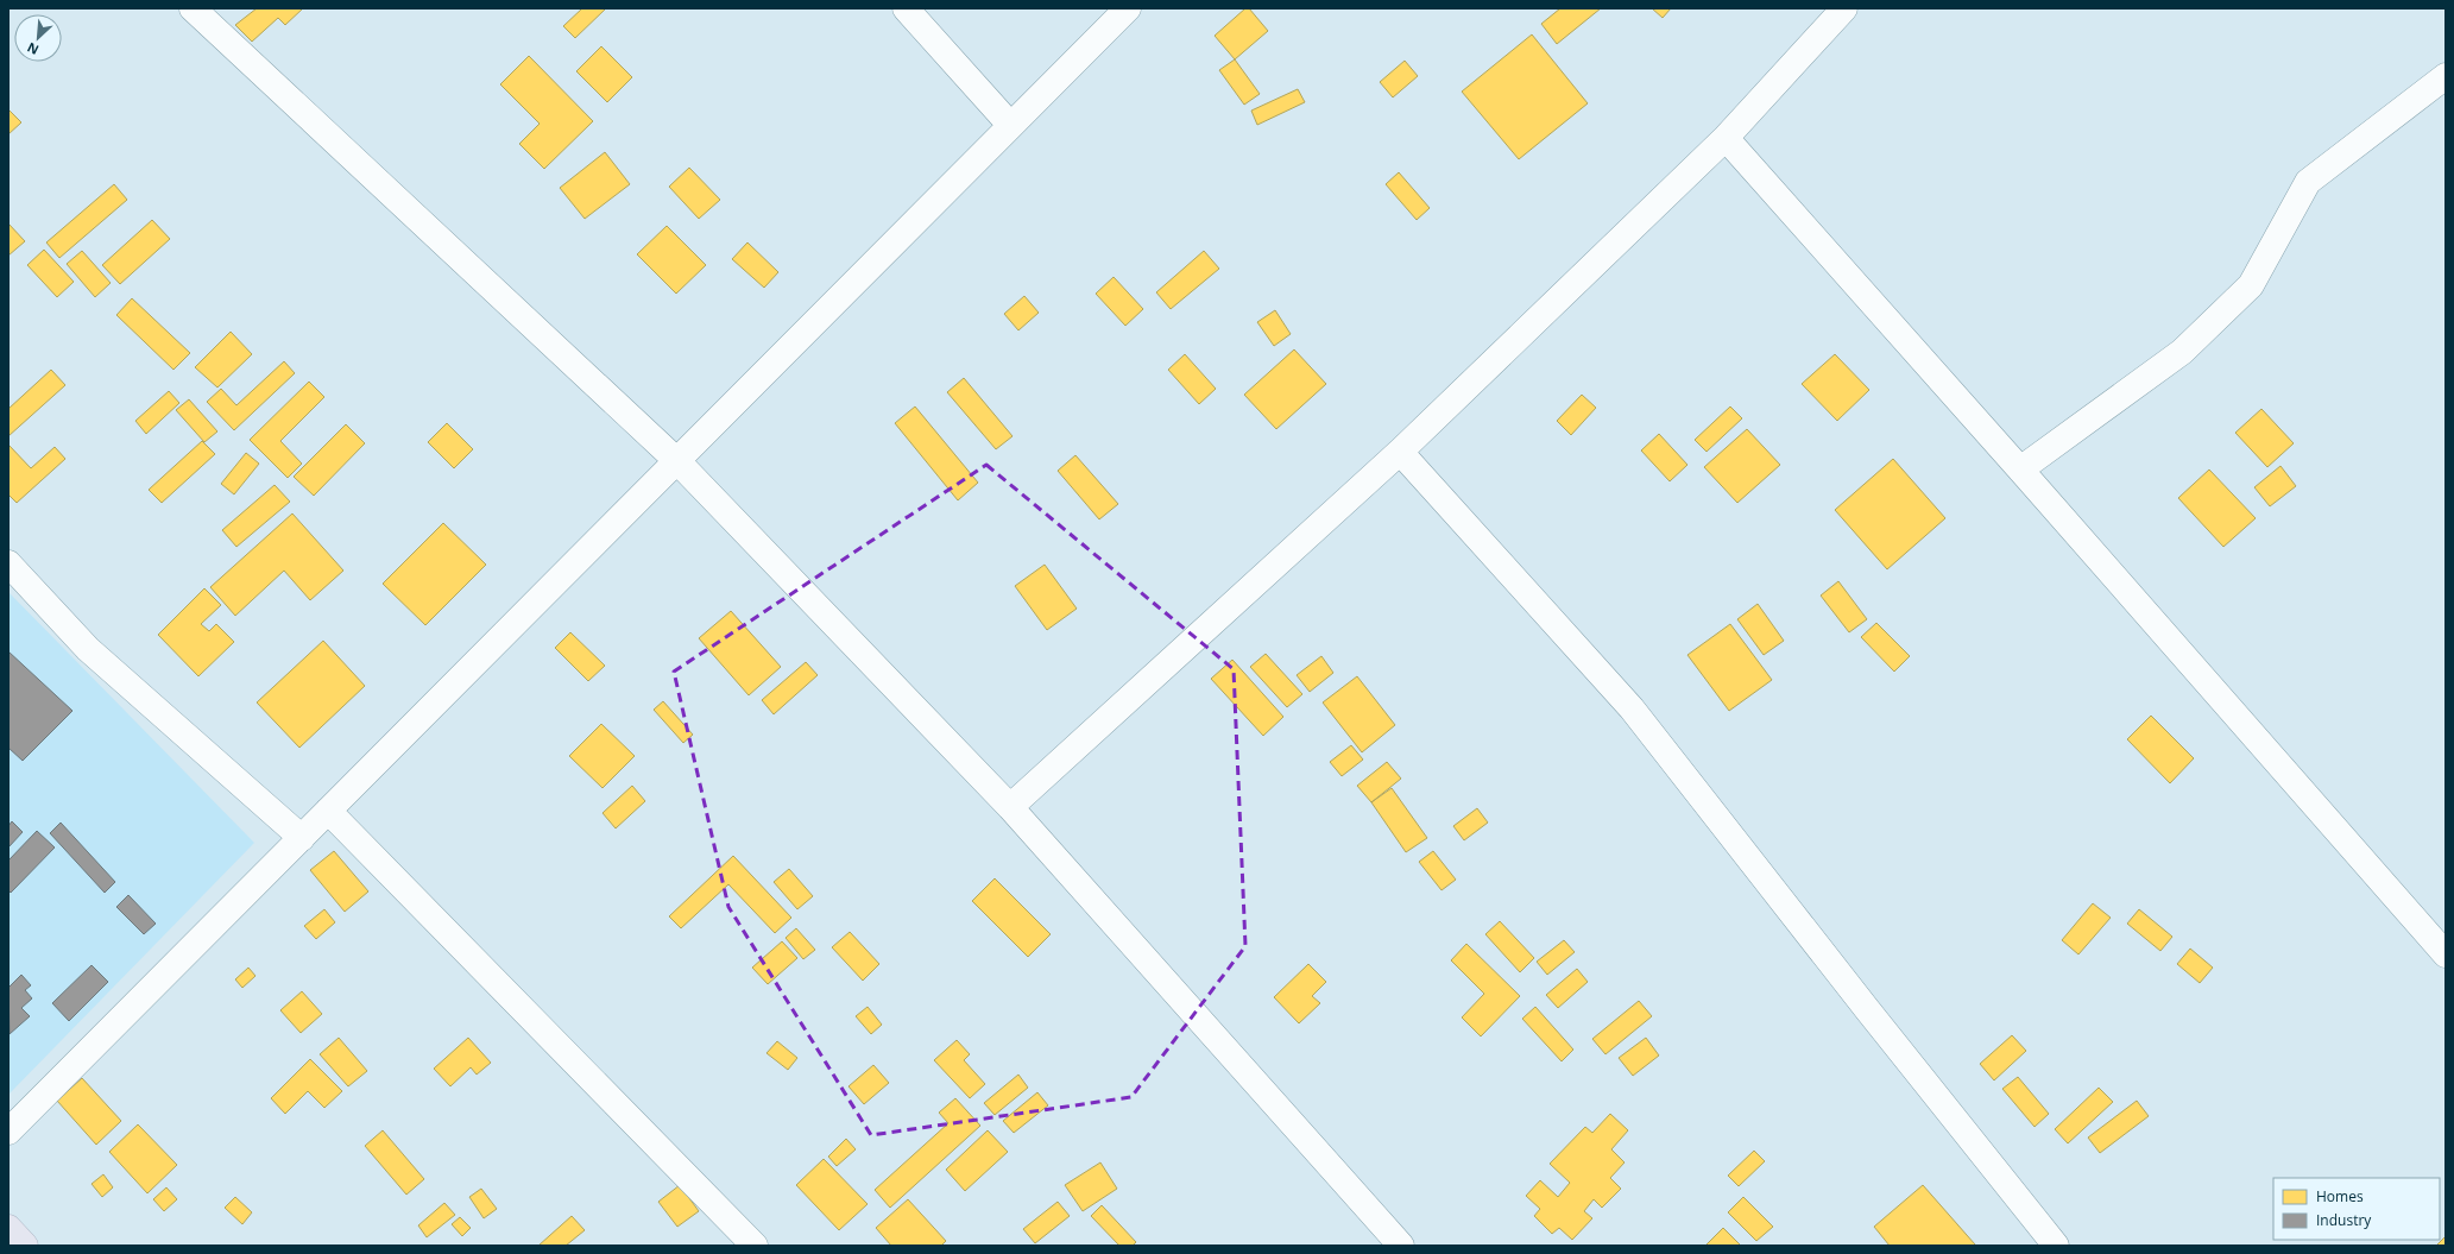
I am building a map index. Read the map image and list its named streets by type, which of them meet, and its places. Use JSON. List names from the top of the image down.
{
  "legend": ["Homes", "Industry"],
  "north": "bottom left"
}
